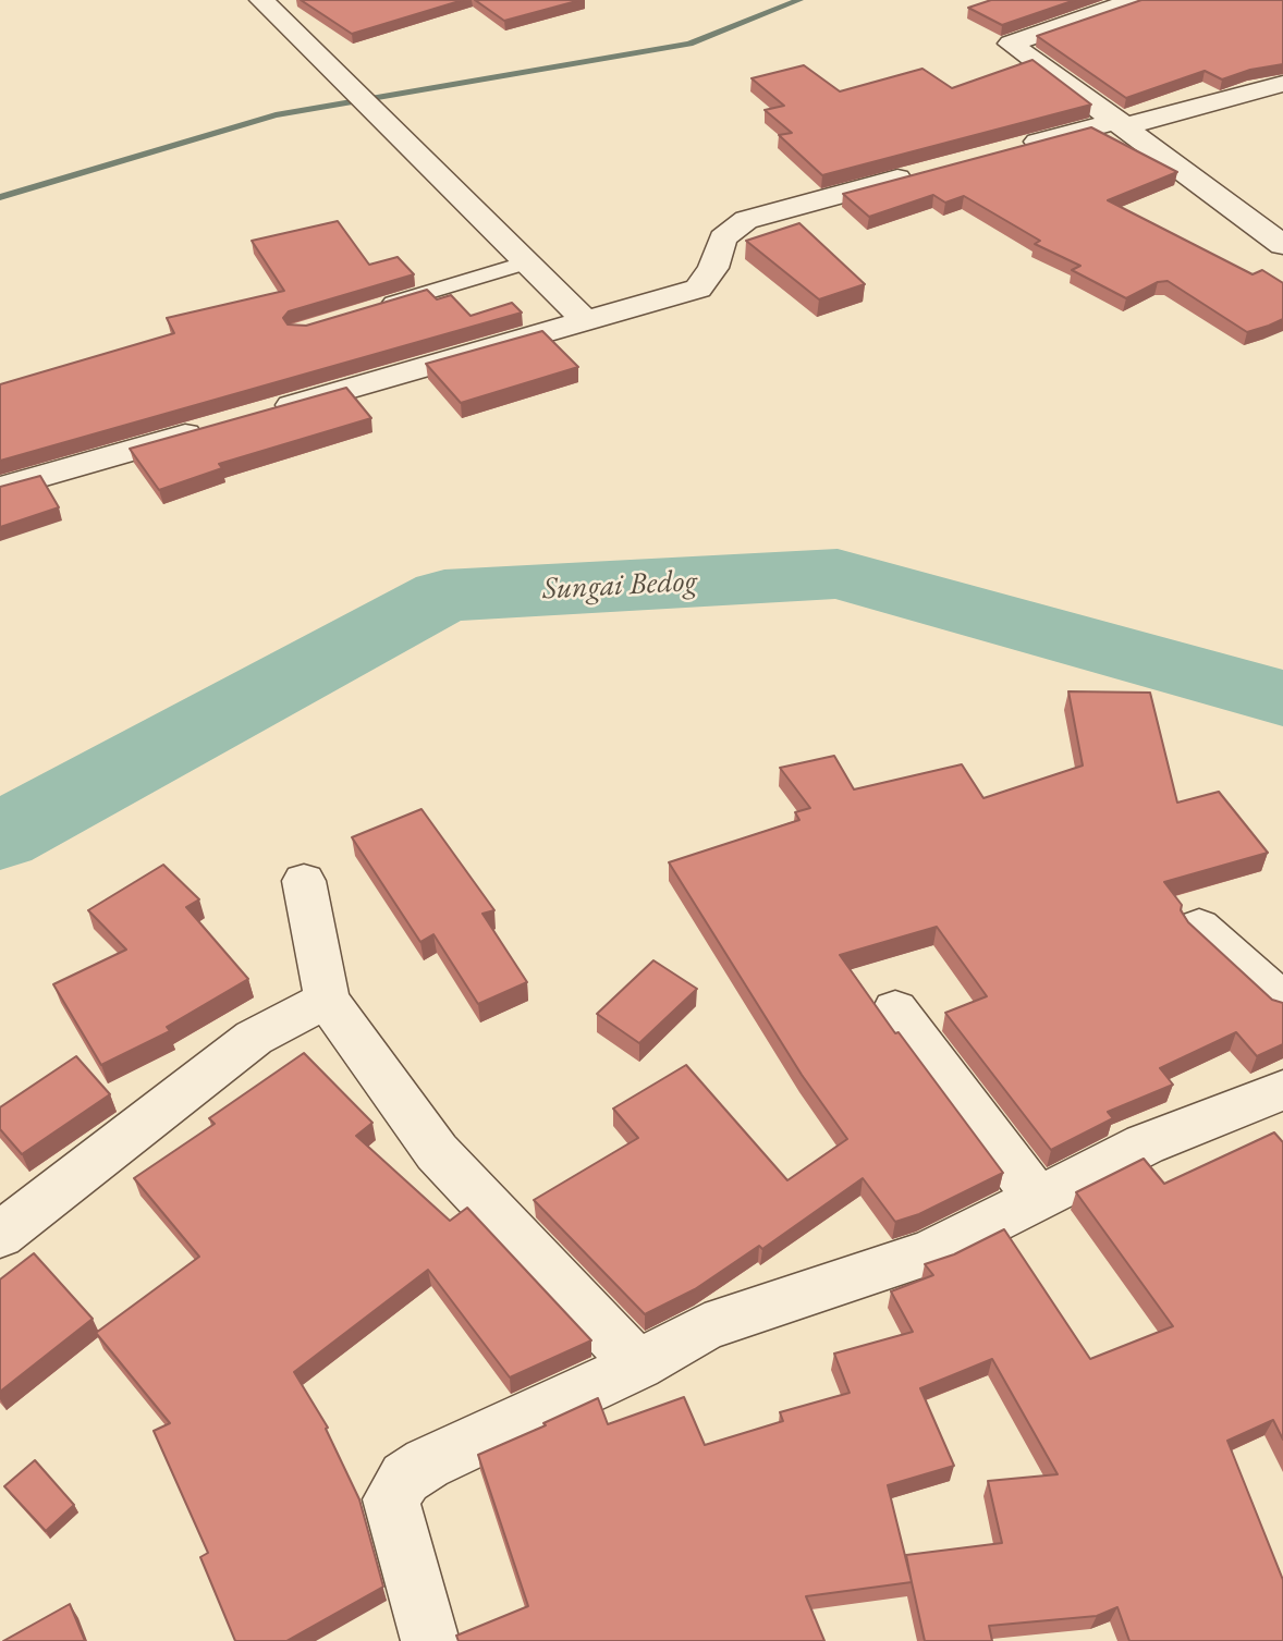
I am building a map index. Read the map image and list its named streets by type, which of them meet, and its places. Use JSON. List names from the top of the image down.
{
  "water": ["Sungai Bedog"]
}
